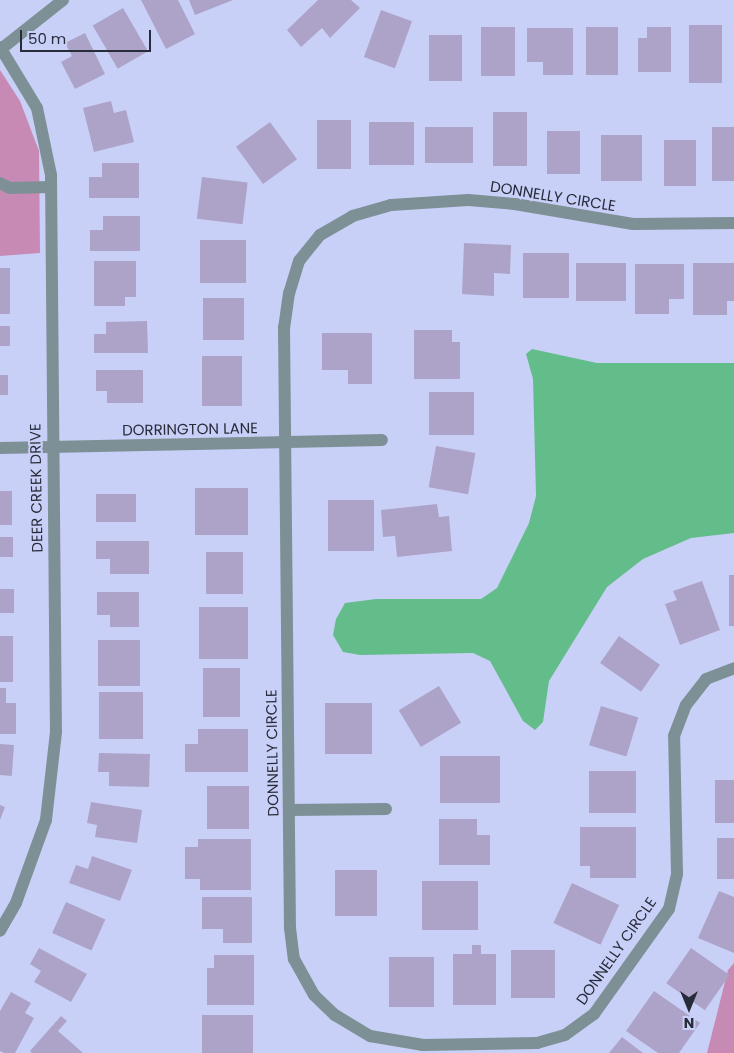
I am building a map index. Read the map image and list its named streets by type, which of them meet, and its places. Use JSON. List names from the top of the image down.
{
  "streets": {
    "street": ["DONNELLY CIRCLE", "DORRINGTON LANE", "DEER CREEK DRIVE"]
  },
  "crossings": [
    ["DONNELLY CIRCLE", "DORRINGTON LANE"],
    ["DORRINGTON LANE", "DEER CREEK DRIVE"]
  ],
  "scale_bar": "50 m",
  "north": "bottom"
}
